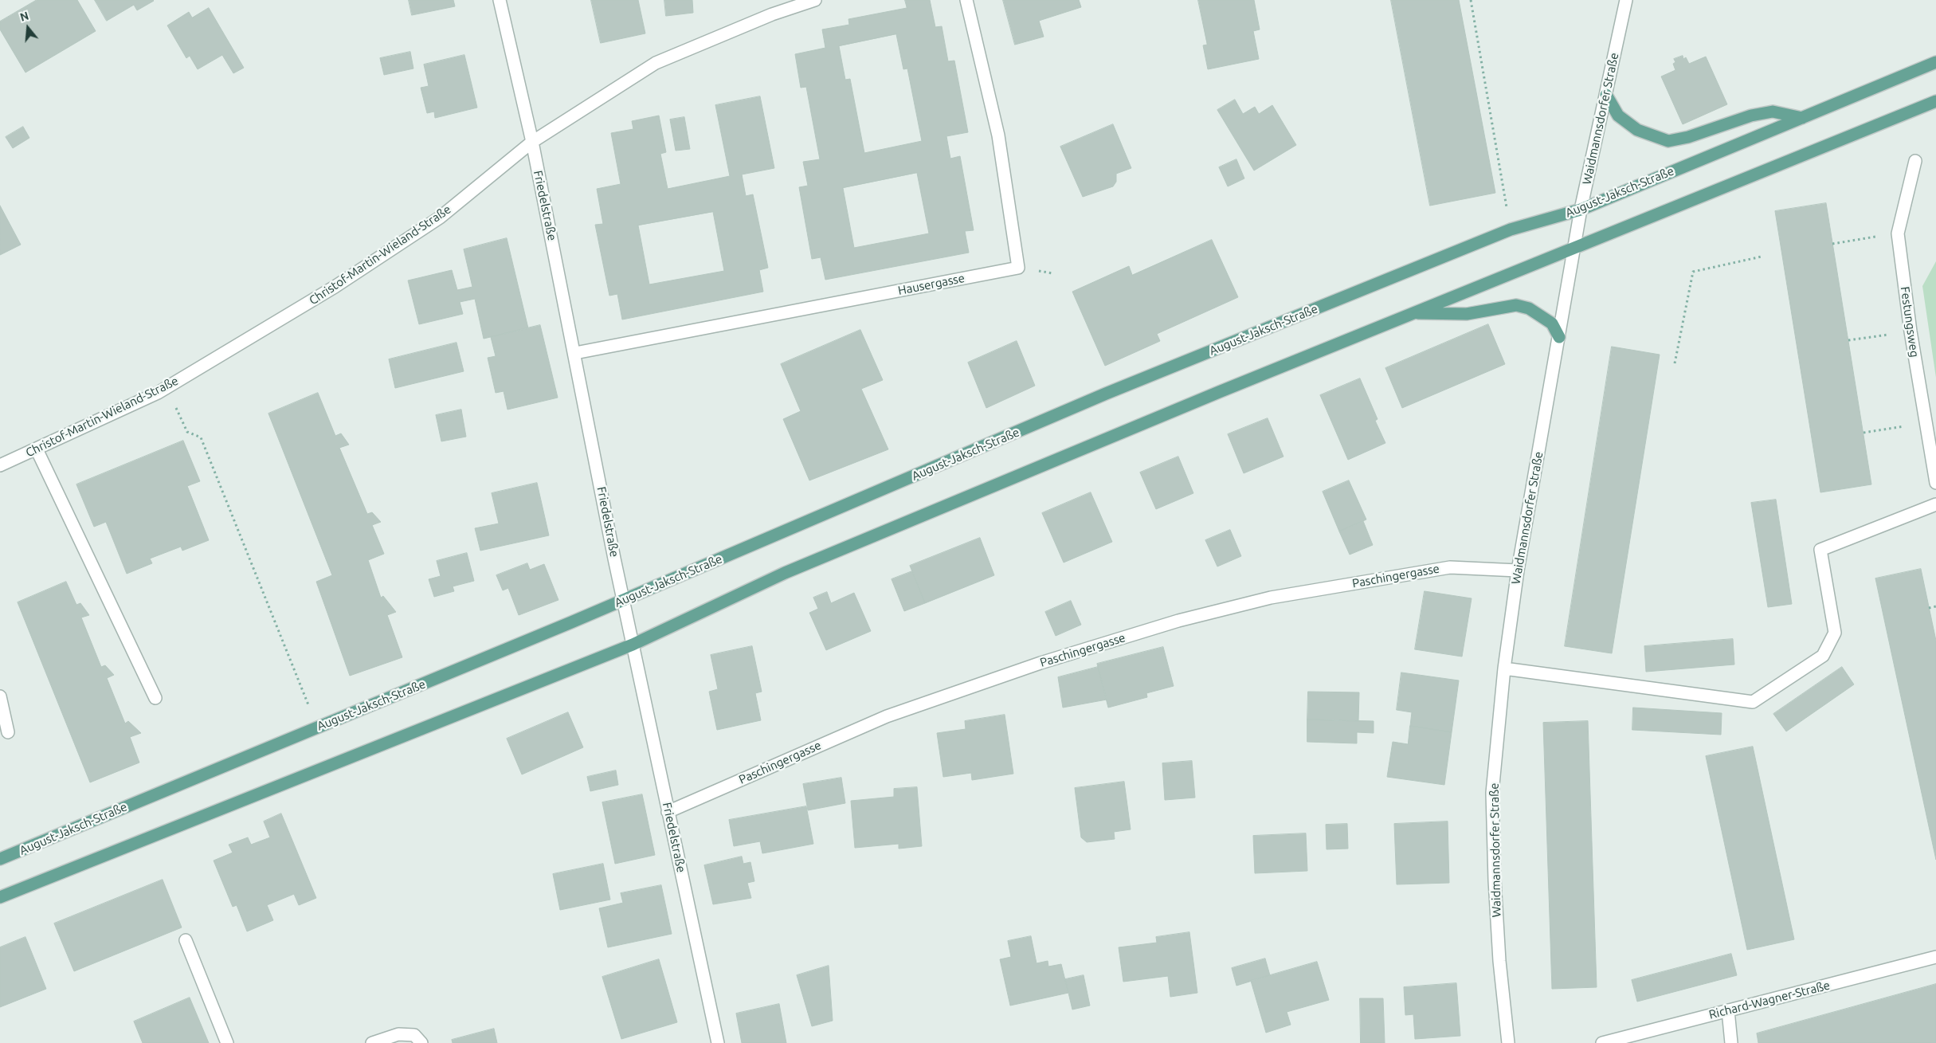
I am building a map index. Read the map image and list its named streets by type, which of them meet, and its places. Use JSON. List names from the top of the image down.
{
  "streets": {
    "main road": ["August-Jaksch-Straße"],
    "street": [
      "Waidmannsdorfer Straße",
      "Friedelstraße",
      "Christof-Martin-Wieland-Straße",
      "Hausergasse",
      "Festungsweg",
      "Paschingergasse",
      "Richard-Wagner-Straße"
    ]
  },
  "crossings": [
    ["Waidmannsdorfer Straße", "August-Jaksch-Straße"],
    ["Waidmannsdorfer Straße", "Paschingergasse"],
    ["August-Jaksch-Straße", "Friedelstraße"],
    ["Friedelstraße", "Christof-Martin-Wieland-Straße"],
    ["Friedelstraße", "Hausergasse"],
    ["Friedelstraße", "Paschingergasse"]
  ],
  "north": "top"
}
